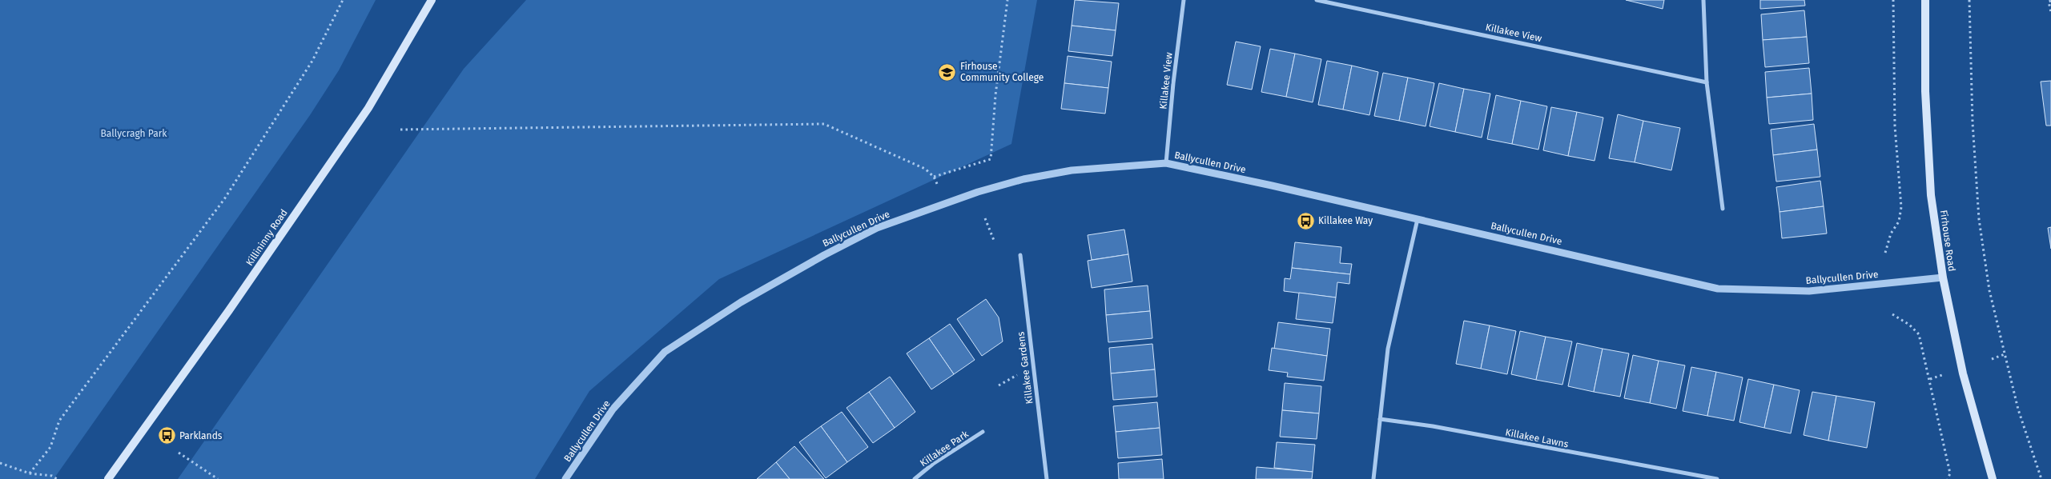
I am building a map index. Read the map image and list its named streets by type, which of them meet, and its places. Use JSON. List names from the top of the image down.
{
  "streets": {
    "main road": ["Killininny Road", "Firhouse Road"],
    "street": [
      "Killakee View",
      "Ballycullen Drive",
      "Killakee Gardens",
      "Killakee Lawns",
      "Killakee Park"
    ]
  },
  "crossings": [
    ["Killakee View", "Ballycullen Drive"],
    ["Ballycullen Drive", "Firhouse Road"]
  ],
  "parks": ["Ballycragh Park"],
  "places": {
    "school or university": ["Firhouse Community College"],
    "bus stop": ["Killakee Way", "Parklands"]
  }
}
